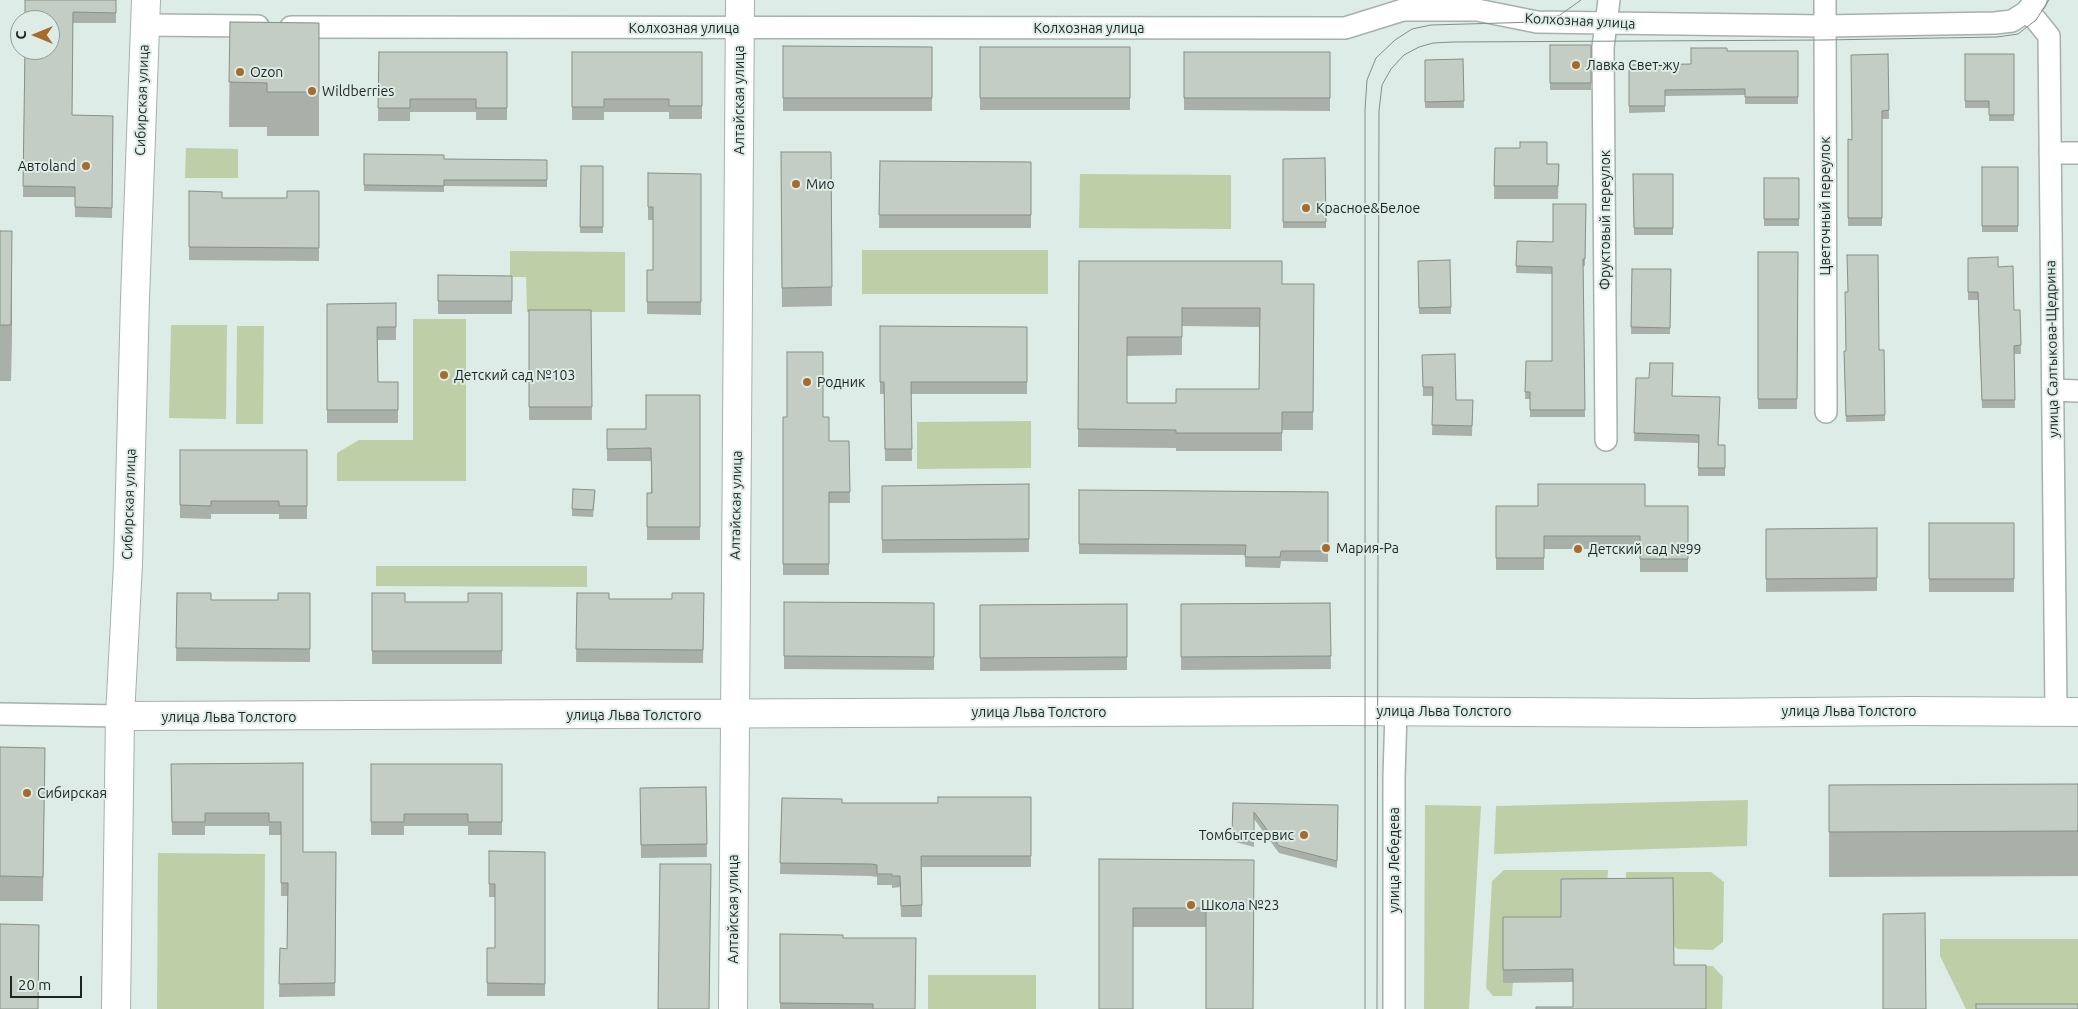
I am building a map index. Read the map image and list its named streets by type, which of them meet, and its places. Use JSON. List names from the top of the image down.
{
  "streets": {
    "main road": ["Сибирская улица", "Алтайская улица", "улица Льва Толстого"],
    "street": [
      "Колхозная улица",
      "Цветочный переулок",
      "Фруктовый переулок",
      "улица Салтыкова-Щедрина",
      "улица Лебедева"
    ]
  },
  "crossings": [
    ["Колхозная улица", "Сибирская улица"],
    ["Колхозная улица", "Алтайская улица"],
    ["Колхозная улица", "Цветочный переулок"],
    ["Колхозная улица", "Фруктовый переулок"],
    ["Колхозная улица", "улица Салтыкова-Щедрина"],
    ["Сибирская улица", "улица Льва Толстого"],
    ["Алтайская улица", "улица Льва Толстого"],
    ["улица Салтыкова-Щедрина", "улица Льва Толстого"],
    ["улица Льва Толстого", "улица Лебедева"]
  ],
  "places": [
    "Лавка Свет-жу",
    "Ozon",
    "Wildberries",
    "Автоland",
    "Мио",
    "Красное&Белое",
    "Детский сад №103",
    "Родник",
    "Мария-Ра",
    "Детский сад №99",
    "Сибирская",
    "Томбытсервис",
    "Школа №23"
  ],
  "scale_bar": "20 m",
  "north": "left"
}
